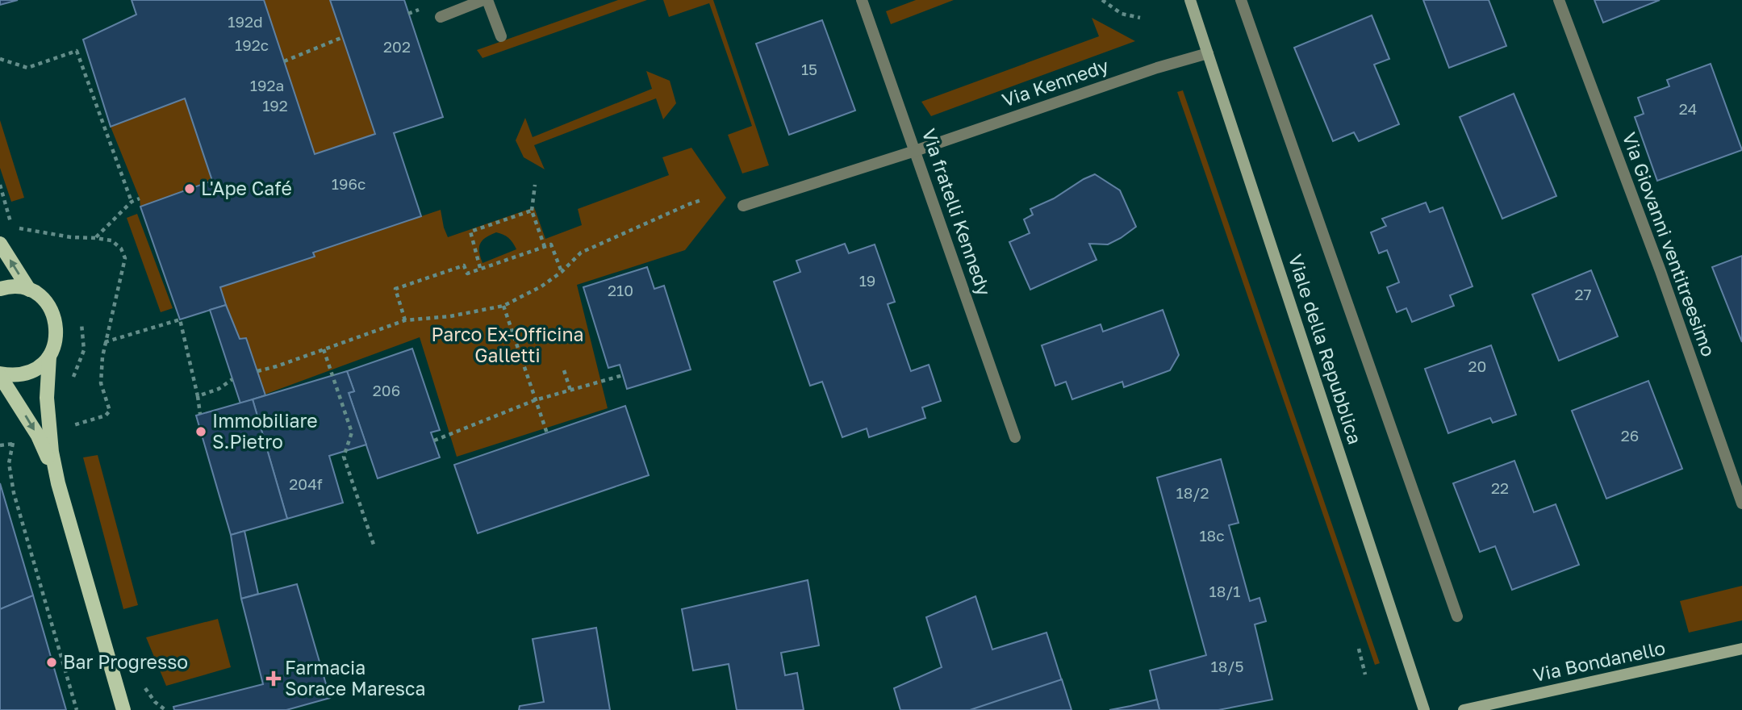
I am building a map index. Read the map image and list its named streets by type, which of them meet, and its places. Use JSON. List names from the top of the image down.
{
  "streets": {
    "street": [
      "Via Kennedy",
      "Via fratelli Kennedy",
      "Via Giovanni ventitreesimo",
      "Viale della Repubblica",
      "Via Bondanello"
    ]
  },
  "crossings": [
    ["Via Kennedy", "Via fratelli Kennedy"],
    ["Via Kennedy", "Viale della Repubblica"]
  ],
  "parks": ["Parco Ex-Officina Galletti"],
  "places": {
    "other": ["L'Ape Café", "Immobiliare S.Pietro", "Bar Progresso"],
    "health": ["Farmacia Sorace Maresca"]
  },
  "house_numbers": [
    "192d",
    "192c",
    "202",
    "15",
    "192a",
    "192",
    "24",
    "196c",
    "19",
    "210",
    "27",
    "20",
    "206",
    "26",
    "204f",
    "22",
    "18/2",
    "18c",
    "18/1",
    "18/5"
  ]
}
